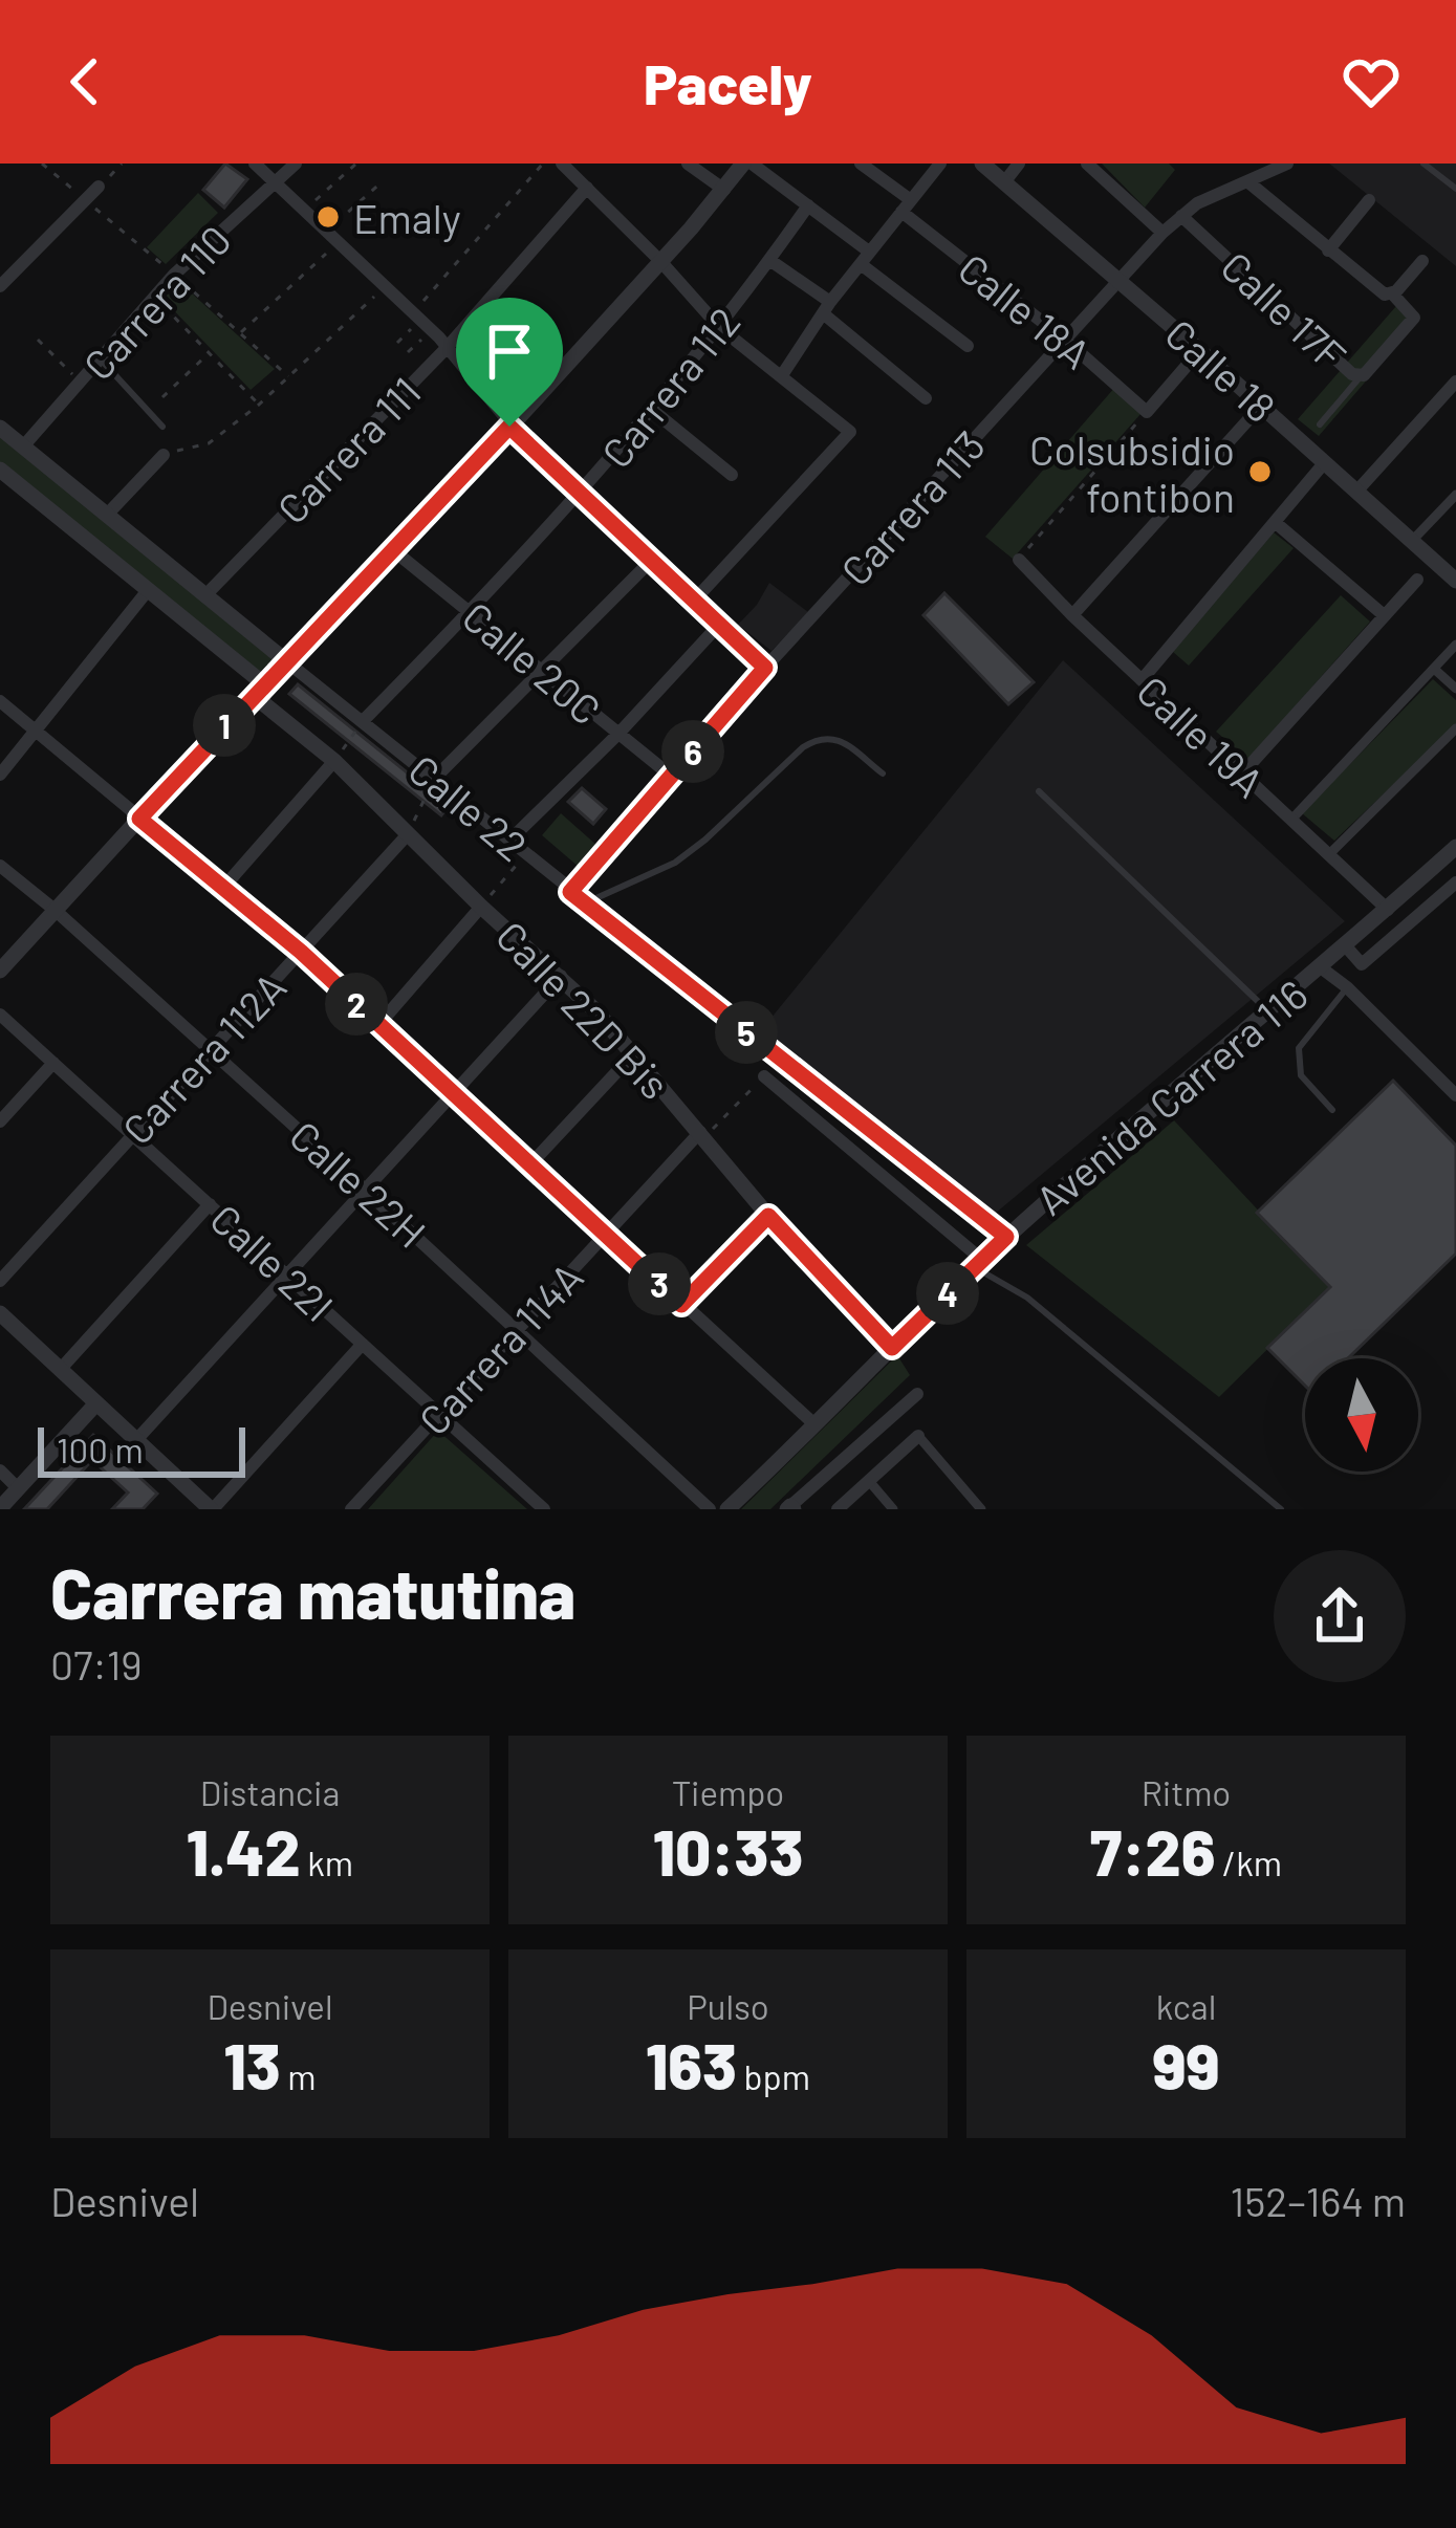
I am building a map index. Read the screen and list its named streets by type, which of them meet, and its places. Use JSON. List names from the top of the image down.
{
  "streets": {
    "street": [
      "Carrera 110",
      "Calle 18A",
      "Calle 17F",
      "Calle 18",
      "Carrera 112",
      "Carrera 111",
      "Carrera 113",
      "Calle 20C",
      "Calle 19A",
      "Calle 22",
      "Calle 22D Bis",
      "Carrera 112A",
      "Avenida Carrera 116",
      "Calle 22H",
      "Calle 22I",
      "Carrera 114A"
    ]
  },
  "crossings": [
    ["Calle 18A", "Carrera 113"],
    ["Calle 17F", "Carrera 113"],
    ["Calle 18", "Carrera 113"],
    ["Carrera 112", "Calle 20C"],
    ["Carrera 112", "Calle 22"],
    ["Carrera 113", "Calle 20C"],
    ["Carrera 113", "Calle 22"],
    ["Calle 19A", "Avenida Carrera 116"],
    ["Calle 22", "Avenida Carrera 116"],
    ["Calle 22D Bis", "Carrera 112A"],
    ["Calle 22D Bis", "Avenida Carrera 116"],
    ["Calle 22D Bis", "Carrera 114A"],
    ["Carrera 112A", "Calle 22H"],
    ["Carrera 112A", "Calle 22I"],
    ["Calle 22H", "Carrera 114A"],
    ["Calle 22I", "Carrera 114A"]
  ],
  "places": ["Emaly", "Colsubsidio fontibon"],
  "scale_bar": "100 m",
  "north": "bottom",
  "page": {
    "header": "Pacely",
    "pins": [
      "1",
      "6",
      "2",
      "5",
      "3",
      "4"
    ],
    "scale": "100 m",
    "heading": ["Carrera matutina", "07:19"],
    "stats": [
      ["Distancia", "1.42 km"],
      ["Tiempo", "10:33"],
      ["Ritmo", "7:26 /km"],
      ["Desnivel", "13 m"],
      ["Pulso", "163 bpm"],
      ["kcal", "99"]
    ],
    "chart": ["Desnivel", "152–164 m"]
  }
}
